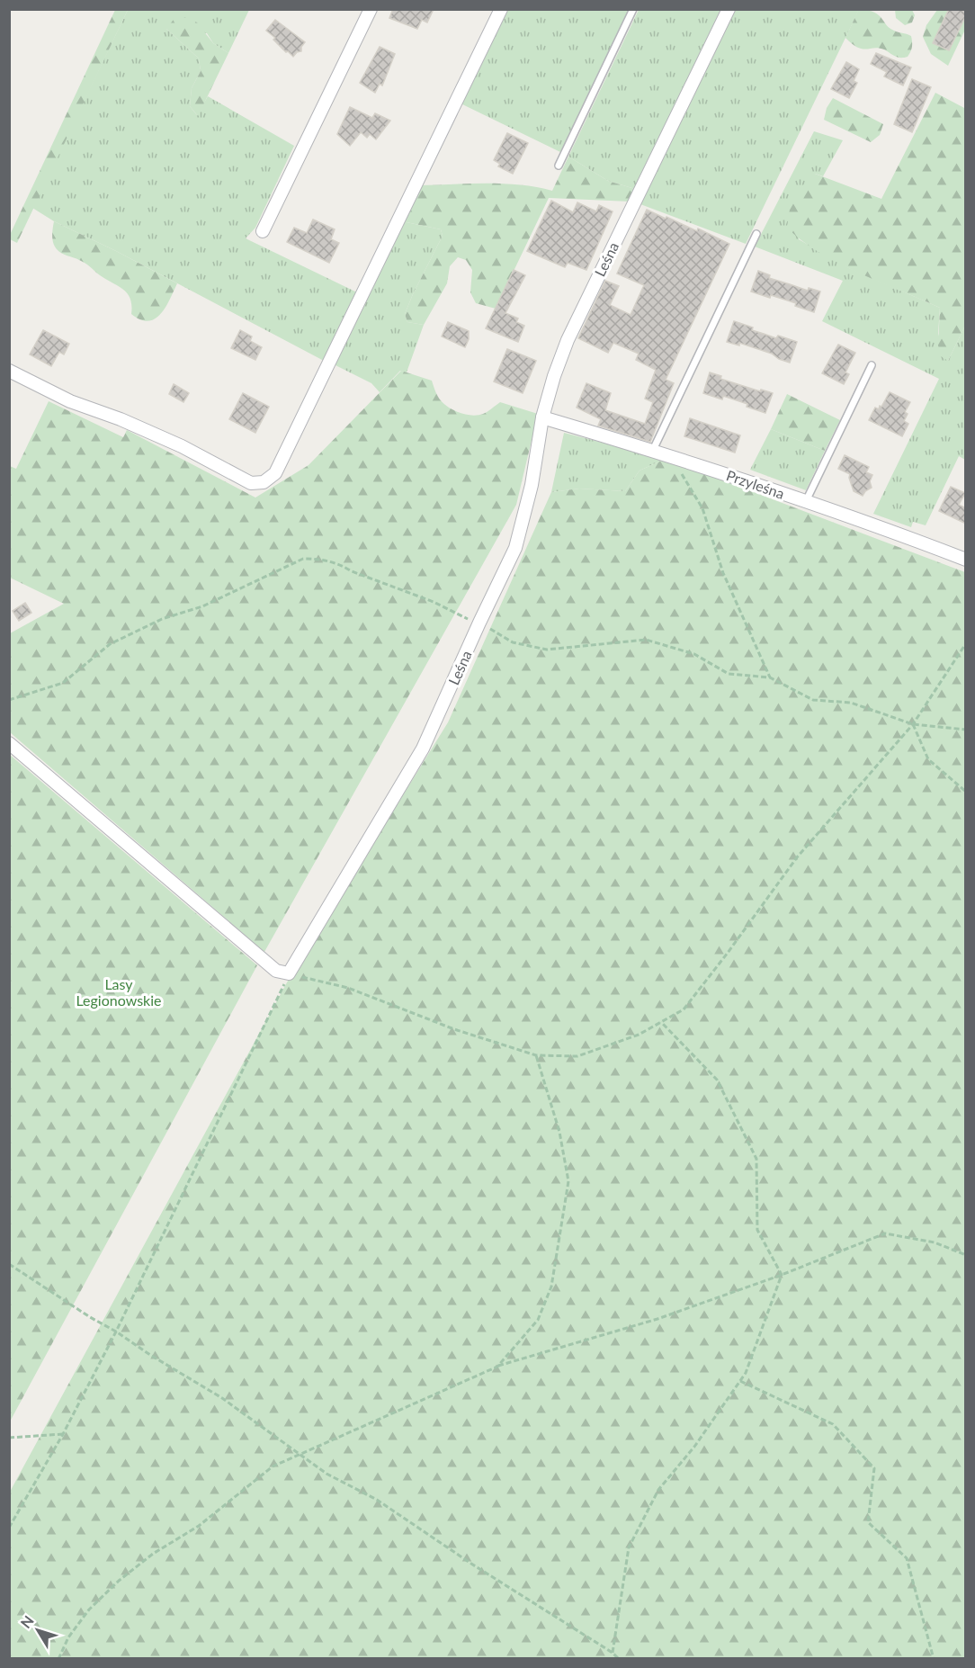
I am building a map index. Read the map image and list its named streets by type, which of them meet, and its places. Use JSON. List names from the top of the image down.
{
  "streets": {
    "street": ["Leśna", "Przyleśna"]
  },
  "crossings": [
    ["Leśna", "Przyleśna"]
  ],
  "parks": ["Lasy Legionowskie"],
  "north": "top left"
}
